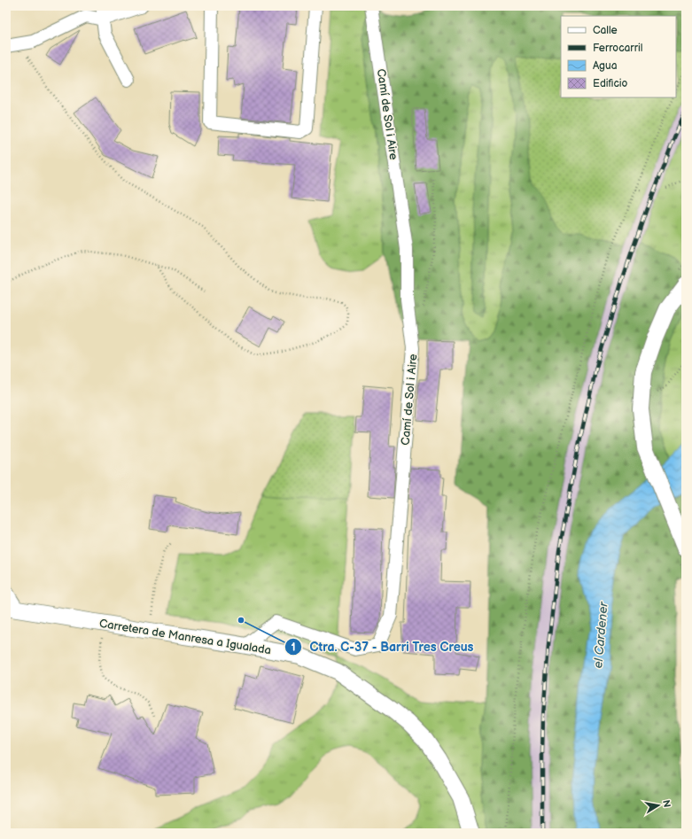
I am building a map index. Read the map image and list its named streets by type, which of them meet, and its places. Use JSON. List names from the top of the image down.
{
  "streets": {
    "street": ["Camí de Sol i Aire", "Carretera de Manresa a Igualada"]
  },
  "crossings": [
    ["Camí de Sol i Aire", "Carretera de Manresa a Igualada"]
  ],
  "water": ["el Cardener"],
  "places": ["Ctra. C-37 - Barri Tres Creus"],
  "legend": [
    "Calle",
    "Ferrocarril",
    "Agua",
    "Edificio"
  ],
  "north": "right"
}
